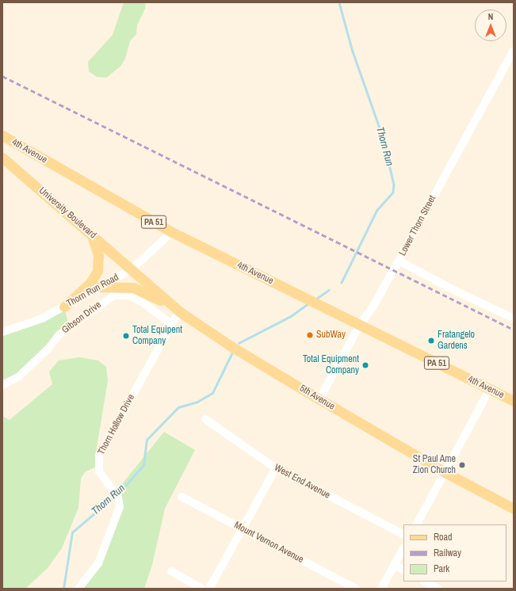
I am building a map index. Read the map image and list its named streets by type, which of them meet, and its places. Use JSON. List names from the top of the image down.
{
  "streets": {
    "main road": [
      "4th Avenue",
      "University Boulevard",
      "PA 51",
      "5th Avenue"
    ],
    "street": [
      "Lower Thorn Street",
      "Thorn Run Road",
      "Gibson Drive",
      "Thorn Hollow Drive",
      "West End Avenue",
      "Mount Vernon Avenue"
    ]
  },
  "crossings": [
    ["4th Avenue", "Lower Thorn Street"],
    ["4th Avenue", "Thorn Run Road"],
    ["University Boulevard", "Thorn Run Road"],
    ["University Boulevard", "5th Avenue"],
    ["Lower Thorn Street", "5th Avenue"],
    ["Thorn Run Road", "5th Avenue"],
    ["Gibson Drive", "Thorn Hollow Drive"],
    ["5th Avenue", "Thorn Hollow Drive"]
  ],
  "water": ["Thorn Run"],
  "places": [
    "SubWay",
    "Total Equipent Company",
    "Fratangelo Gardens",
    "Total Equipment Company",
    "St Paul Ame Zion Church"
  ],
  "legend": ["Road", "Railway", "Park"],
  "north": "top"
}
